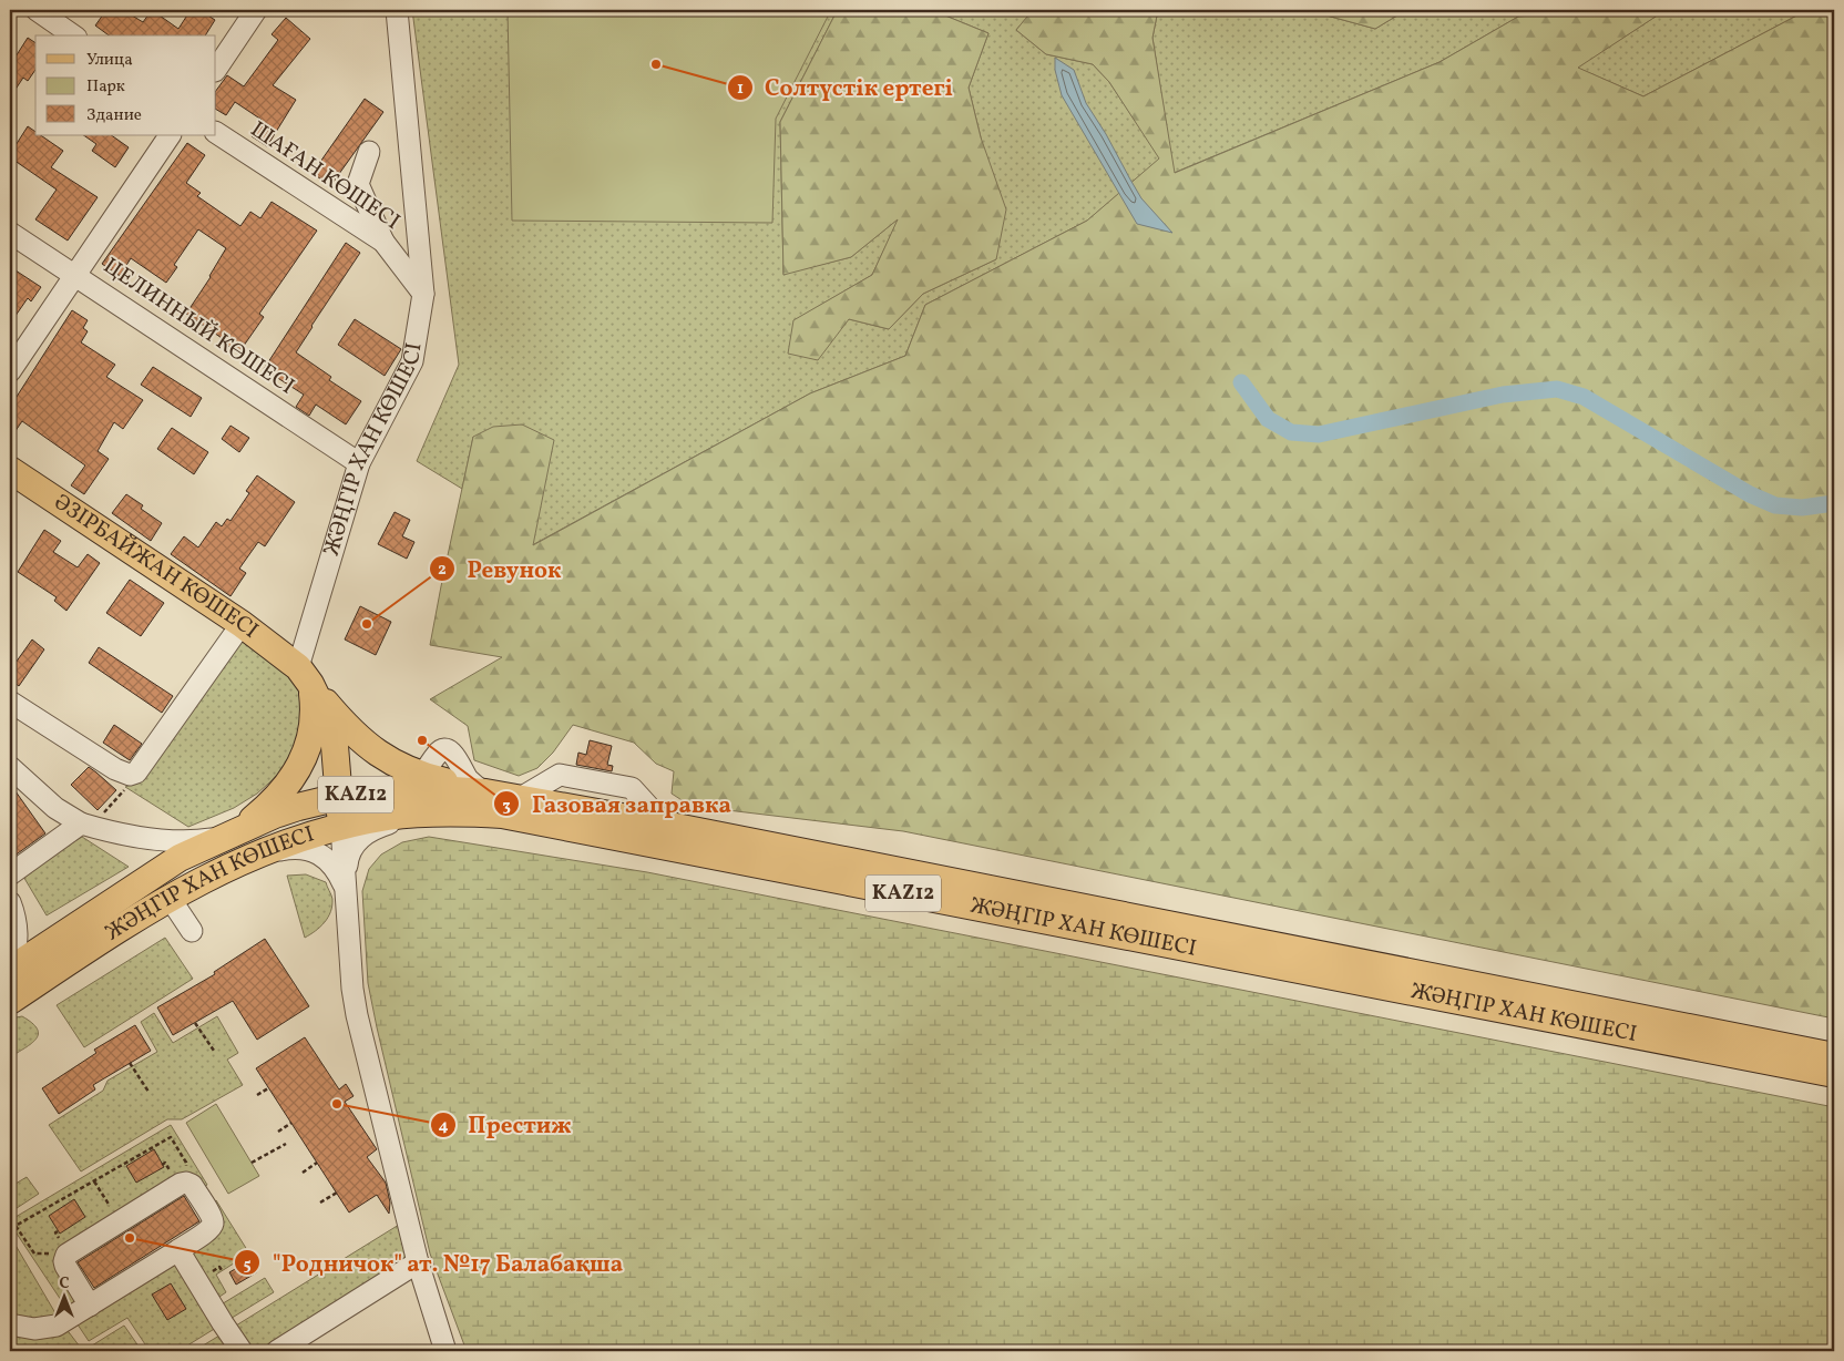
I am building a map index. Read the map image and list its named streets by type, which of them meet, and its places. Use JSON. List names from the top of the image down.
{
  "streets": {
    "main road": ["ЖӘҢГІР ХАН КӨШЕСІ", "ӘЗІРБАЙЖАН КӨШЕСІ", "KAZ12"],
    "street": ["ШАҒАН КӨШЕСІ", "ЦЕЛИННЫЙ КӨШЕСІ"]
  },
  "crossings": [
    ["ШАҒАН КӨШЕСІ", "ЖӘҢГІР ХАН КӨШЕСІ"],
    ["ЦЕЛИННЫЙ КӨШЕСІ", "ЖӘҢГІР ХАН КӨШЕСІ"],
    ["ЖӘҢГІР ХАН КӨШЕСІ", "ӘЗІРБАЙЖАН КӨШЕСІ"]
  ],
  "places": [
    "Солтүстік ертегі",
    "Ревунок",
    "Газовая заправка",
    "Престиж",
    "\"Родничок\" ат. №17 Балабақша"
  ],
  "legend": ["Улица", "Парк", "Здание"],
  "north": "top"
}
